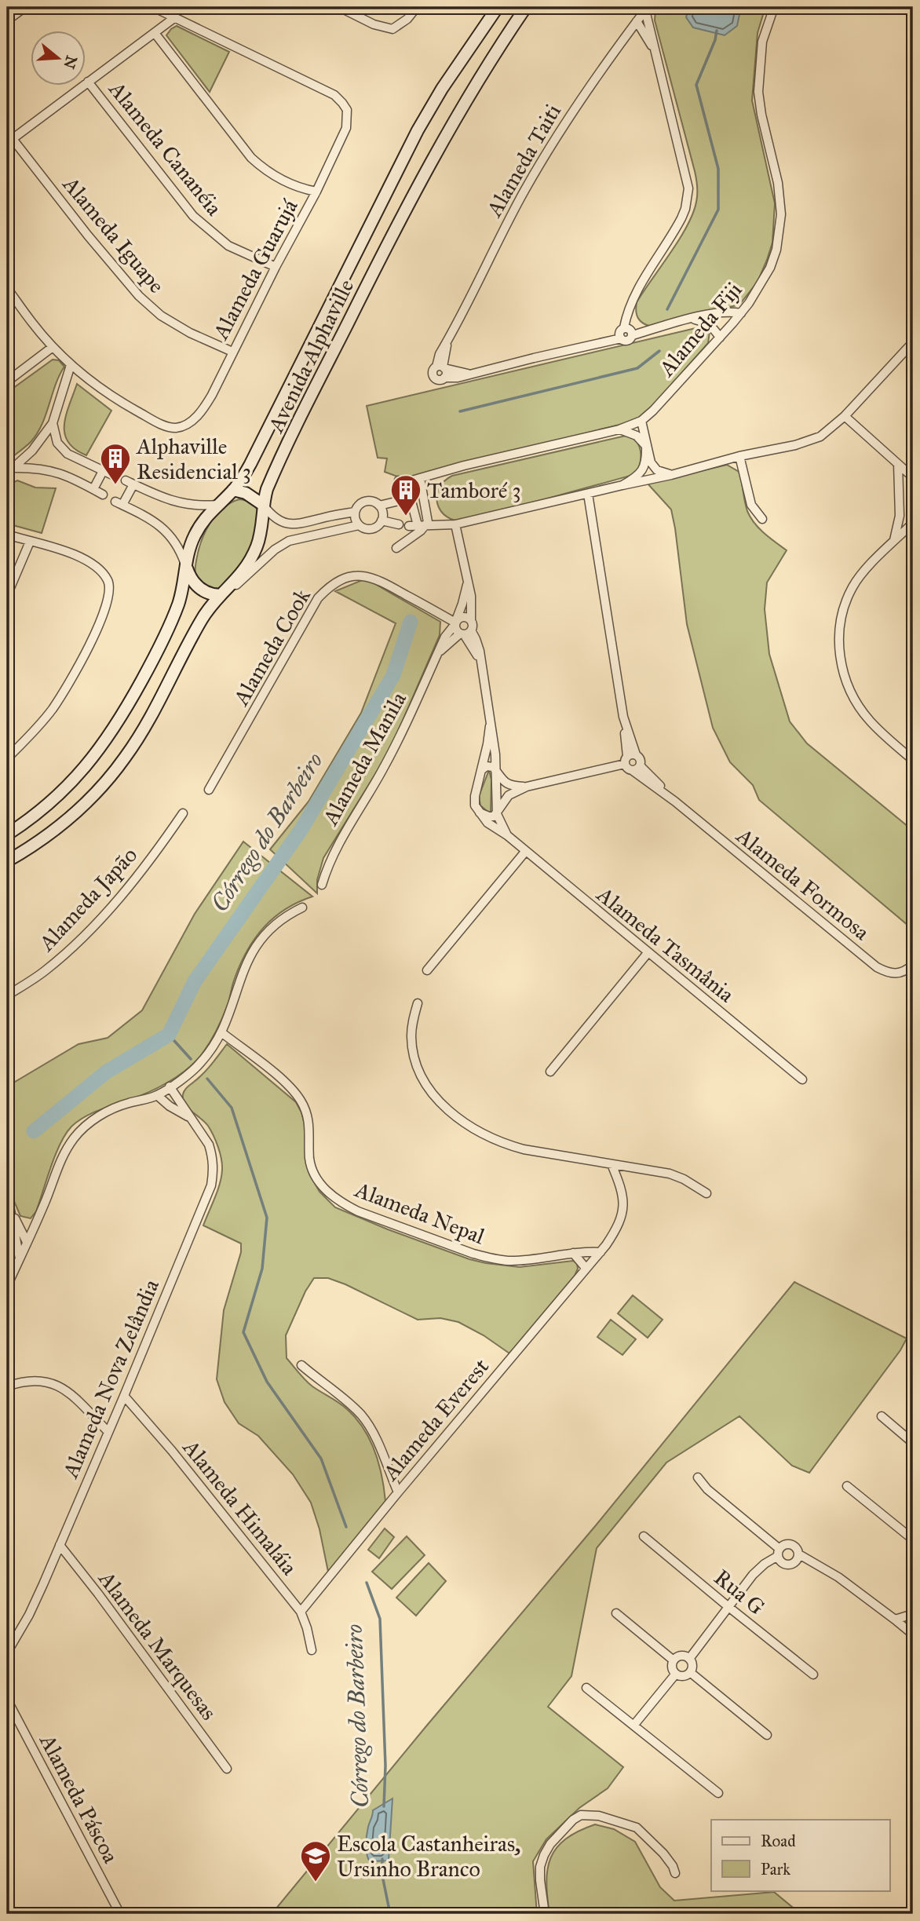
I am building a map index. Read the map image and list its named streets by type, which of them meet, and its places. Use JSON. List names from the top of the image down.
{
  "streets": {
    "main road": ["Avenida Alphaville"],
    "street": [
      "Alameda Cananéia",
      "Alameda Taiti",
      "Alameda Iguape",
      "Alameda Guarujá",
      "Alameda Fiji",
      "Alameda Cook",
      "Alameda Manila",
      "Alameda Formosa",
      "Alameda Japão",
      "Alameda Tasmânia",
      "Alameda Nepal",
      "Alameda Nova Zelândia",
      "Alameda Everest",
      "Alameda Himaláia",
      "Rua G",
      "Alameda Marquesas",
      "Alameda Páscoa"
    ]
  },
  "crossings": [
    ["Alameda Cananéia", "Alameda Guarujá"],
    ["Alameda Iguape", "Alameda Guarujá"],
    ["Alameda Cook", "Alameda Manila"],
    ["Alameda Cook", "Alameda Tasmânia"],
    ["Alameda Manila", "Alameda Tasmânia"],
    ["Alameda Nepal", "Alameda Everest"],
    ["Alameda Nova Zelândia", "Alameda Himaláia"],
    ["Alameda Nova Zelândia", "Alameda Marquesas"],
    ["Alameda Everest", "Alameda Himaláia"]
  ],
  "water": ["Córrego do Barbeiro"],
  "places": {
    "building": ["Alphaville Residencial 3", "Tamboré 3"],
    "school or university": ["Escola Castanheiras, Ursinho Branco"]
  },
  "legend": ["Road", "Park"],
  "north": "right"
}
